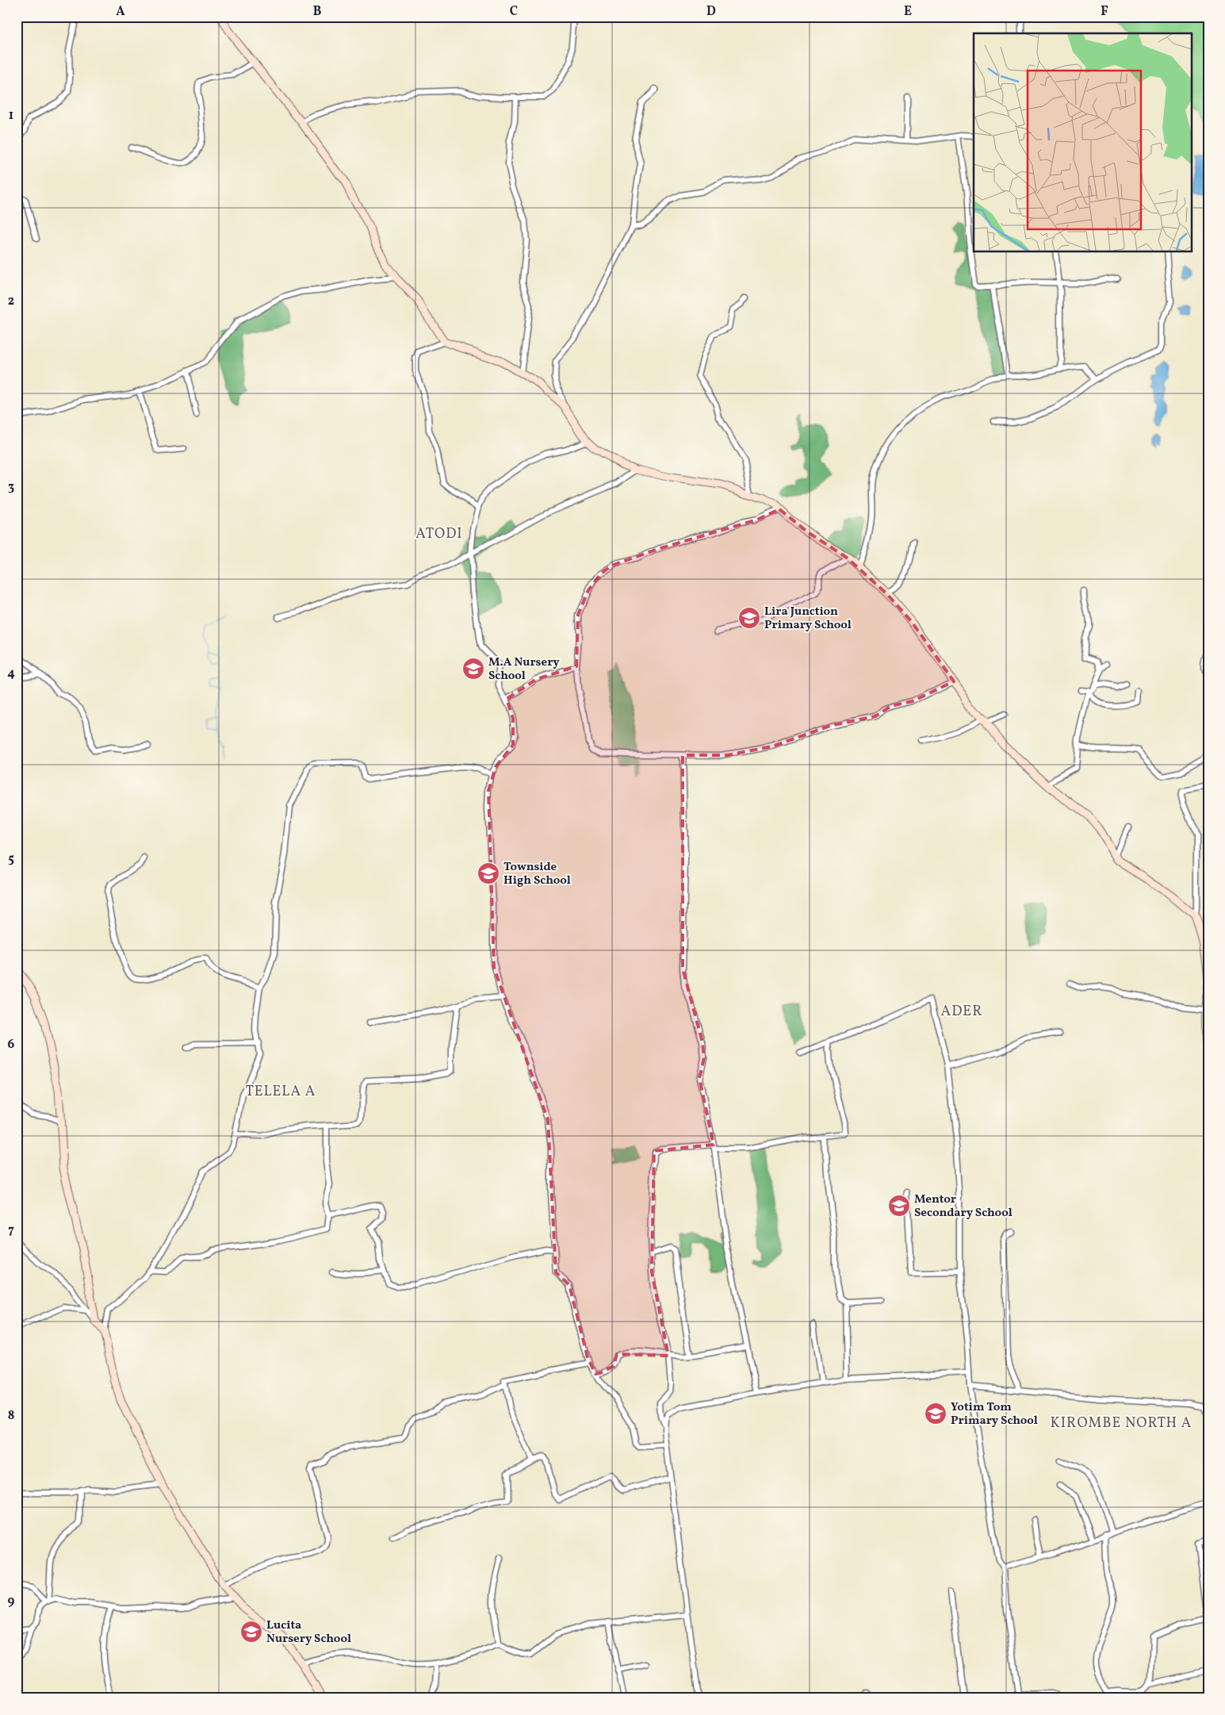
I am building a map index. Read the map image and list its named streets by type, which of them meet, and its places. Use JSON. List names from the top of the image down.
{
  "districts": [
    "ATODI",
    "ADER",
    "TELELA A",
    "KIROMBE NORTH A"
  ],
  "places": {
    "school or university": [
      "Lira Junction Primary School",
      "M.A Nursery School",
      "Townside High School",
      "Mentor Secondary School",
      "Yotim Tom Primary School",
      "Lucita Nursery School"
    ]
  },
  "grid": {
    "columns": [
      "A",
      "B",
      "C",
      "D",
      "E",
      "F"
    ],
    "rows": [
      "1",
      "2",
      "3",
      "4",
      "5",
      "6",
      "7",
      "8",
      "9"
    ]
  }
}
